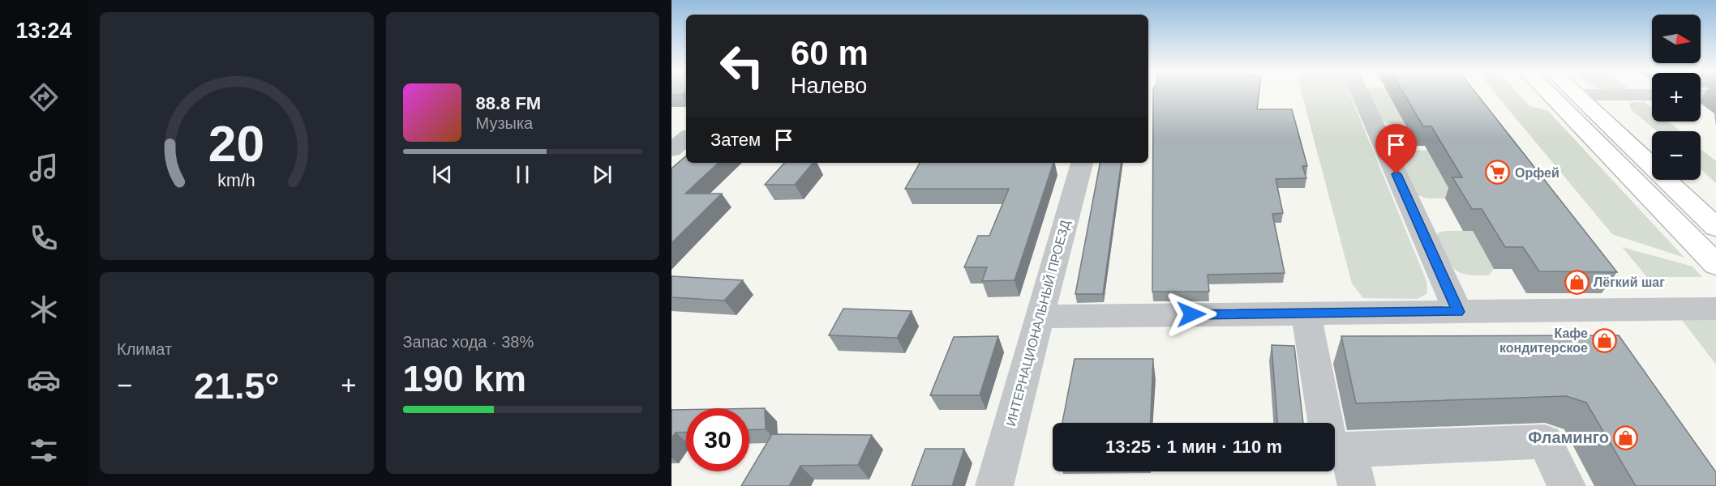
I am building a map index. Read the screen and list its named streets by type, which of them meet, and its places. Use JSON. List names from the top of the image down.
{
  "streets": {
    "street": ["ИНТЕРНАЦИОНАЛЬНЫЙ ПРОЕЗД"]
  },
  "places": {
    "supermarket": ["Орфей"],
    "shop": ["Лёгкий шаг", "Кафе кондитерское", "Фламинго"]
  },
  "north": "right",
  "page": {
    "tabs": "13:24",
    "map_buttons": ["+", "−"],
    "turn": ["60 m", "Налево"],
    "song": ["88.8 FM", "Музыка"],
    "then": "Затем",
    "tile": [
      "Климат",
      ["Запас хода · 38%", "190 km"]
    ],
    "heat": ["−", "21.5°", "+"],
    "limit": "30",
    "trip": "13:25 · 1 мин · 110 m",
    "gauge": ["20", "km/h"]
  }
}
